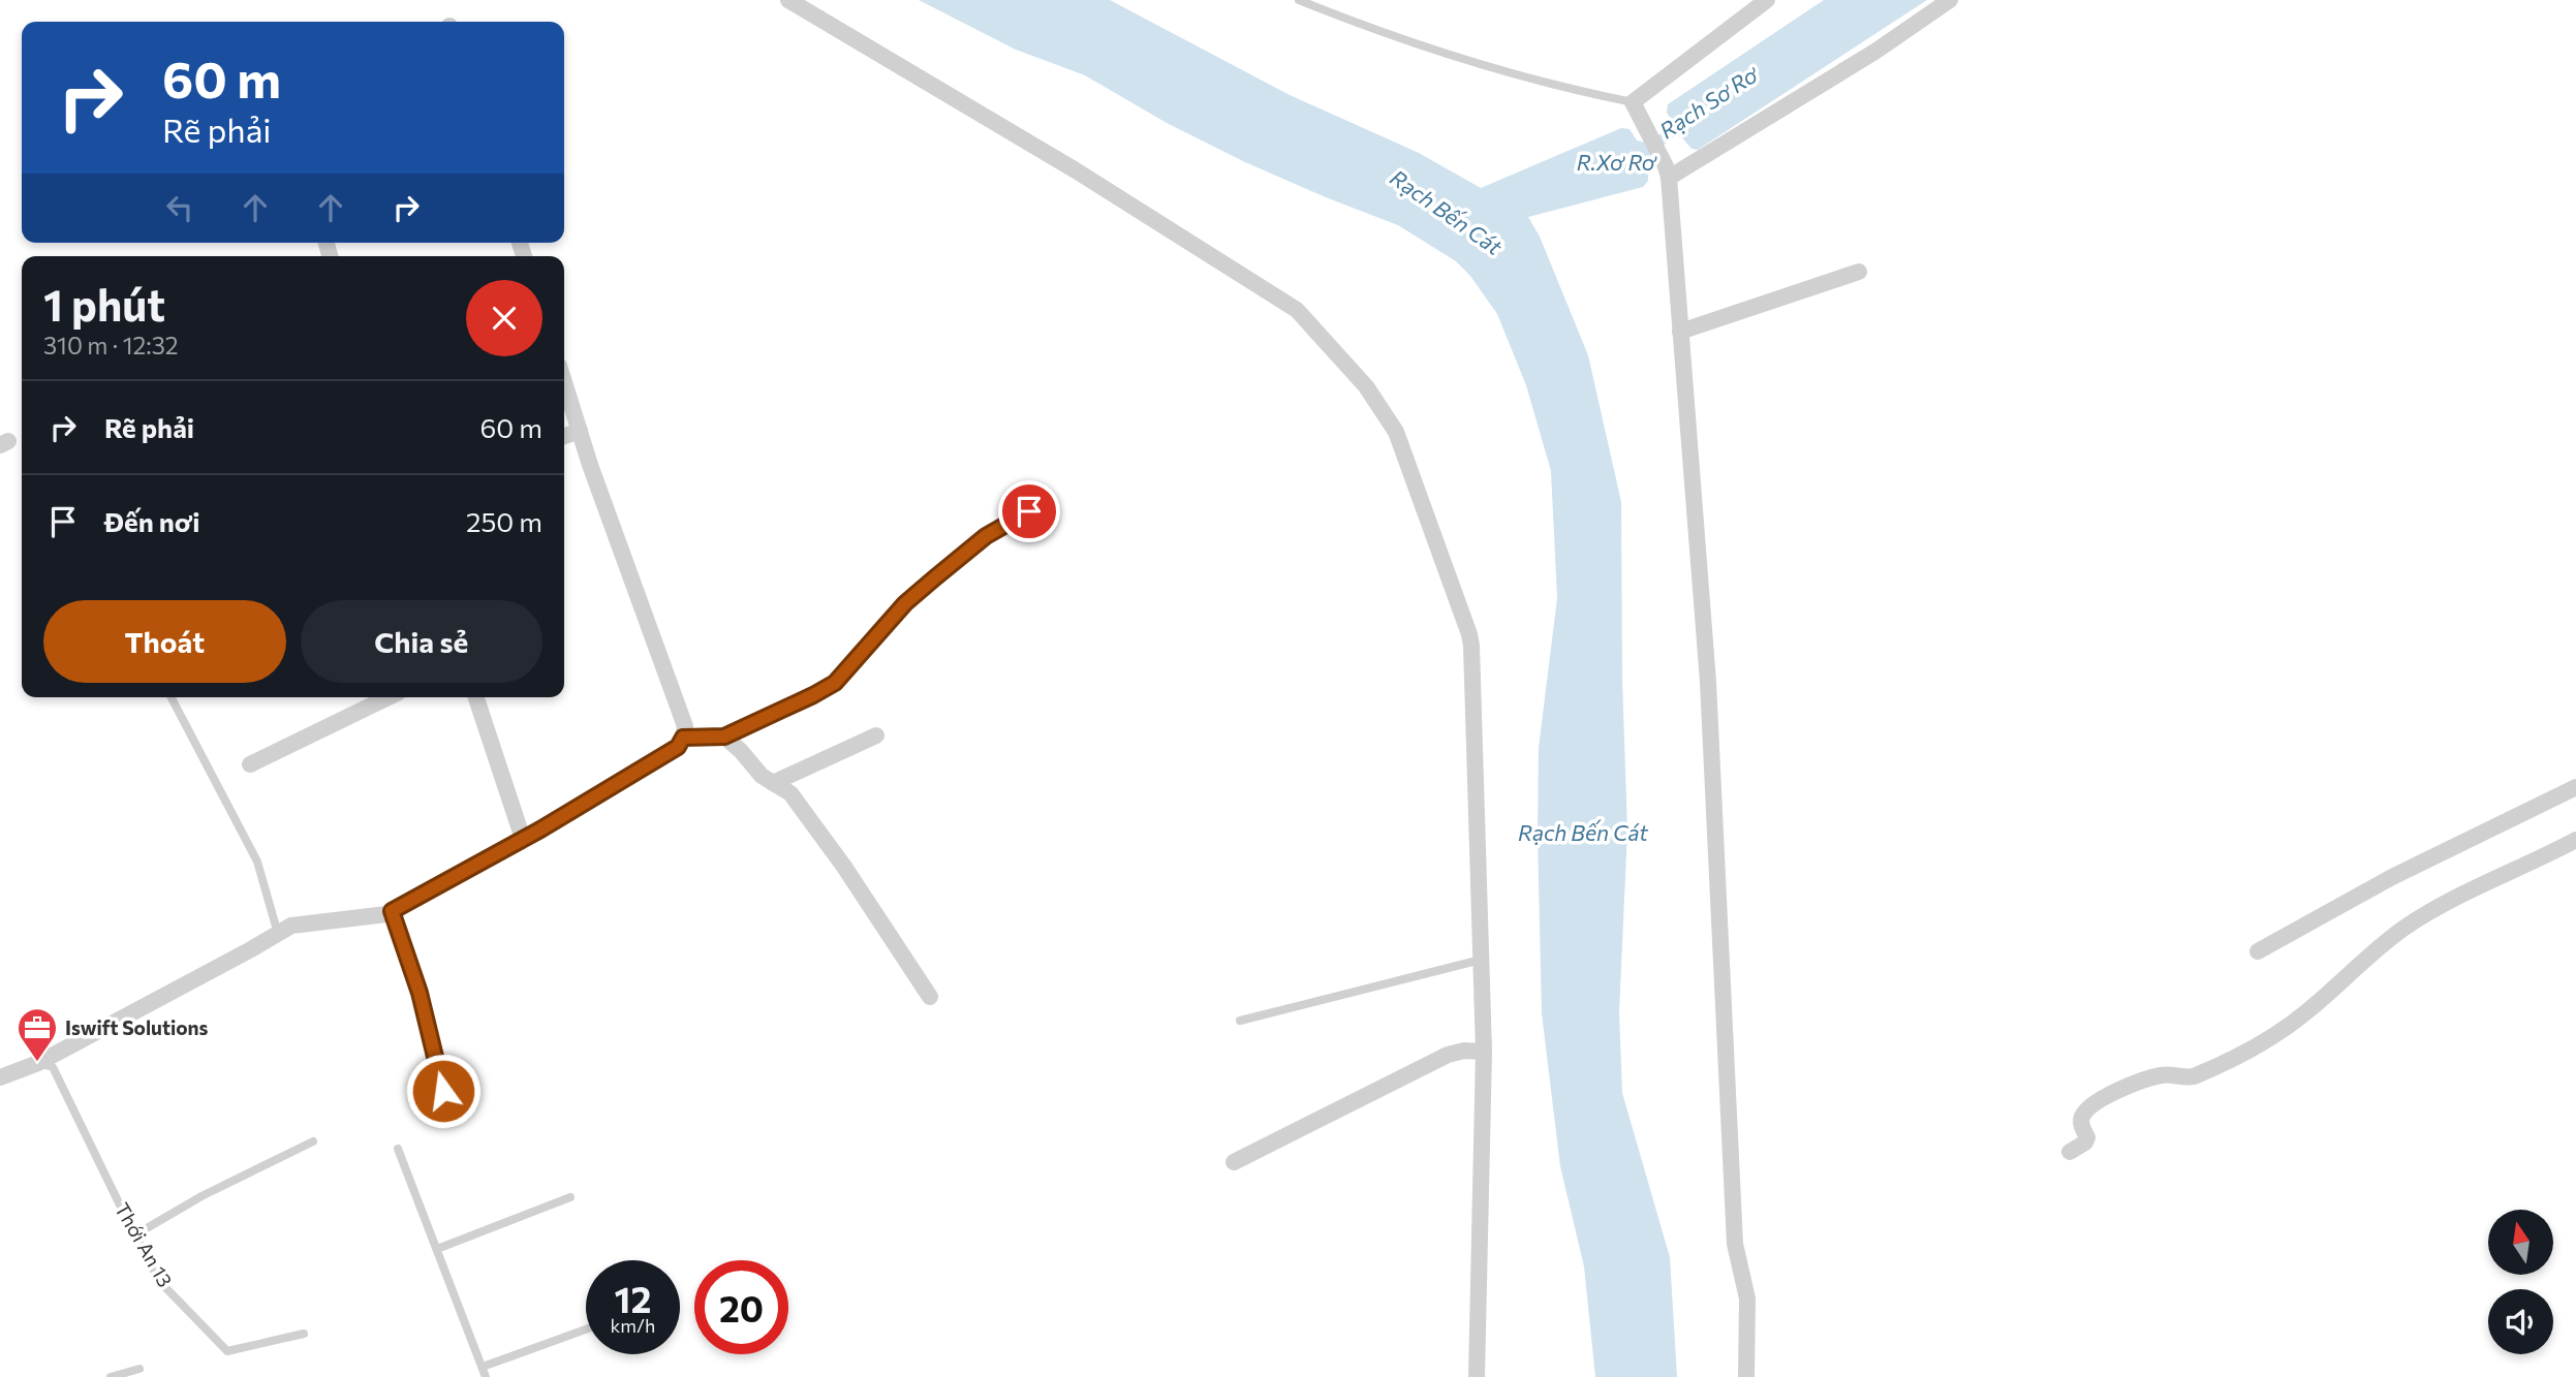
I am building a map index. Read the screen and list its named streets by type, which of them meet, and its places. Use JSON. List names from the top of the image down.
{
  "streets": {
    "lane": ["Thới An 13"]
  },
  "water": ["Rạch Sơ Rơ", "R.Xơ Rơ", "Rạch Bến Cát"],
  "places": {
    "office": ["Iswift Solutions"]
  },
  "north": "top",
  "page": {
    "turn": ["60 m", "Rẽ phải"],
    "heading": ["1 phút", "310 m · 12:32"],
    "list": [
      {
        "name": "Rẽ phải",
        "value": "60 m"
      },
      {
        "name": "Đến nơi",
        "value": "250 m"
      }
    ],
    "buttons": ["Thoát", "Chia sẻ"],
    "speed": "12 km/h",
    "limit": "20"
  }
}
